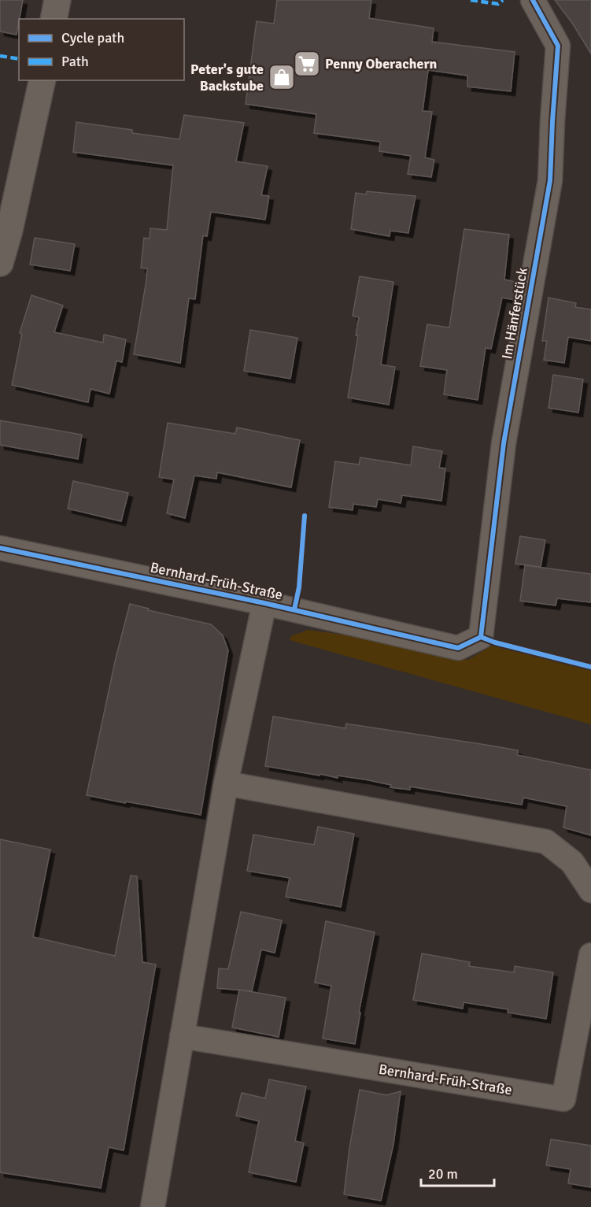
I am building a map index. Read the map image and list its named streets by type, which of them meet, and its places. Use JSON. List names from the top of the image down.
{
  "streets": {
    "street": ["Im Hänferstück", "Bernhard-Früh-Straße"]
  },
  "crossings": [
    ["Im Hänferstück", "Bernhard-Früh-Straße"]
  ],
  "places": {
    "supermarket": ["Penny Oberachern"],
    "shop": ["Peter's gute Backstube"]
  },
  "legend": ["Cycle path", "Path"],
  "scale_bar": "20 m"
}
